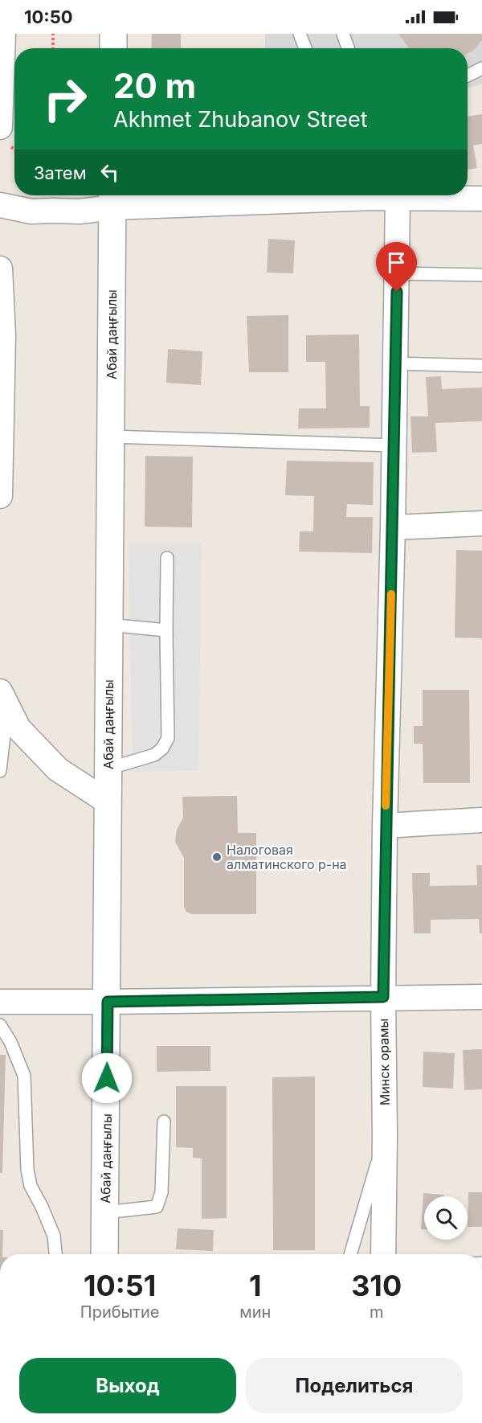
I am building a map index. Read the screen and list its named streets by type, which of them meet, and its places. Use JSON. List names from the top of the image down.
{
  "streets": {
    "street": ["Абай даңғылы", "Минск орамы"]
  },
  "places": ["Налоговая алматинского р-на"],
  "page": {
    "status": "10:50",
    "turn": ["20 m", "Akhmet Zhubanov Street"],
    "then": "Затем",
    "eta": [
      "10:51",
      "Прибытие",
      "1",
      "мин",
      "310",
      "m"
    ],
    "buttons": ["Выход", "Поделиться"]
  }
}
